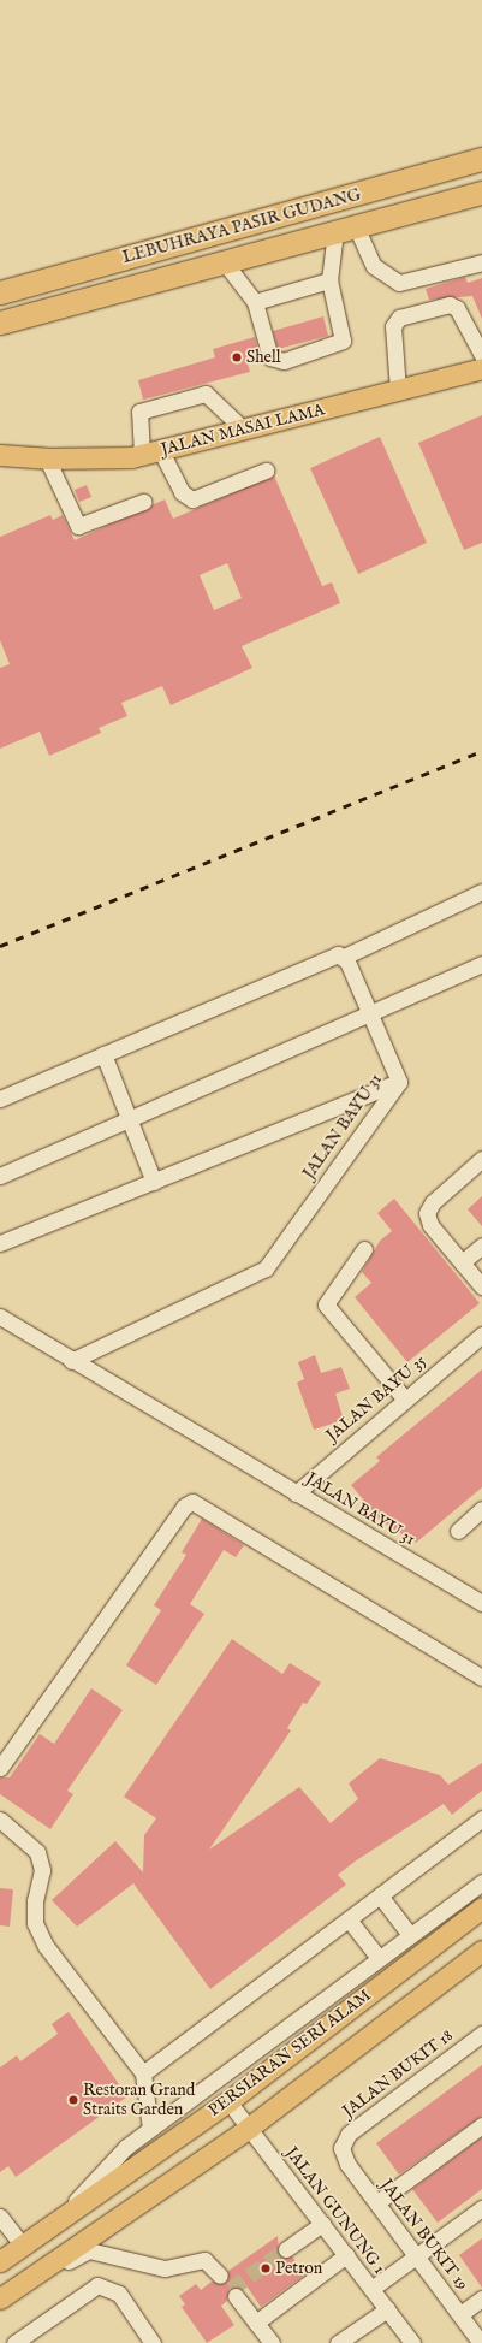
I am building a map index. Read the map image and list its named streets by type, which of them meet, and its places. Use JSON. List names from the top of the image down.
{
  "streets": {
    "highway": ["LEBUHRAYA PASIR GUDANG"],
    "main road": ["JALAN MASAI LAMA", "PERSIARAN SERI ALAM"],
    "street": [
      "JALAN BAYU 31",
      "JALAN BAYU 35",
      "JALAN BUKIT 18",
      "JALAN GUNUNG 1",
      "JALAN BUKIT 19"
    ]
  },
  "crossings": [
    ["JALAN BAYU 31", "JALAN BAYU 35"],
    ["PERSIARAN SERI ALAM", "JALAN GUNUNG 1"],
    ["JALAN BUKIT 18", "JALAN BUKIT 19"]
  ],
  "places": ["Shell", "Restoran Grand Straits Garden", "Petron"]
}
